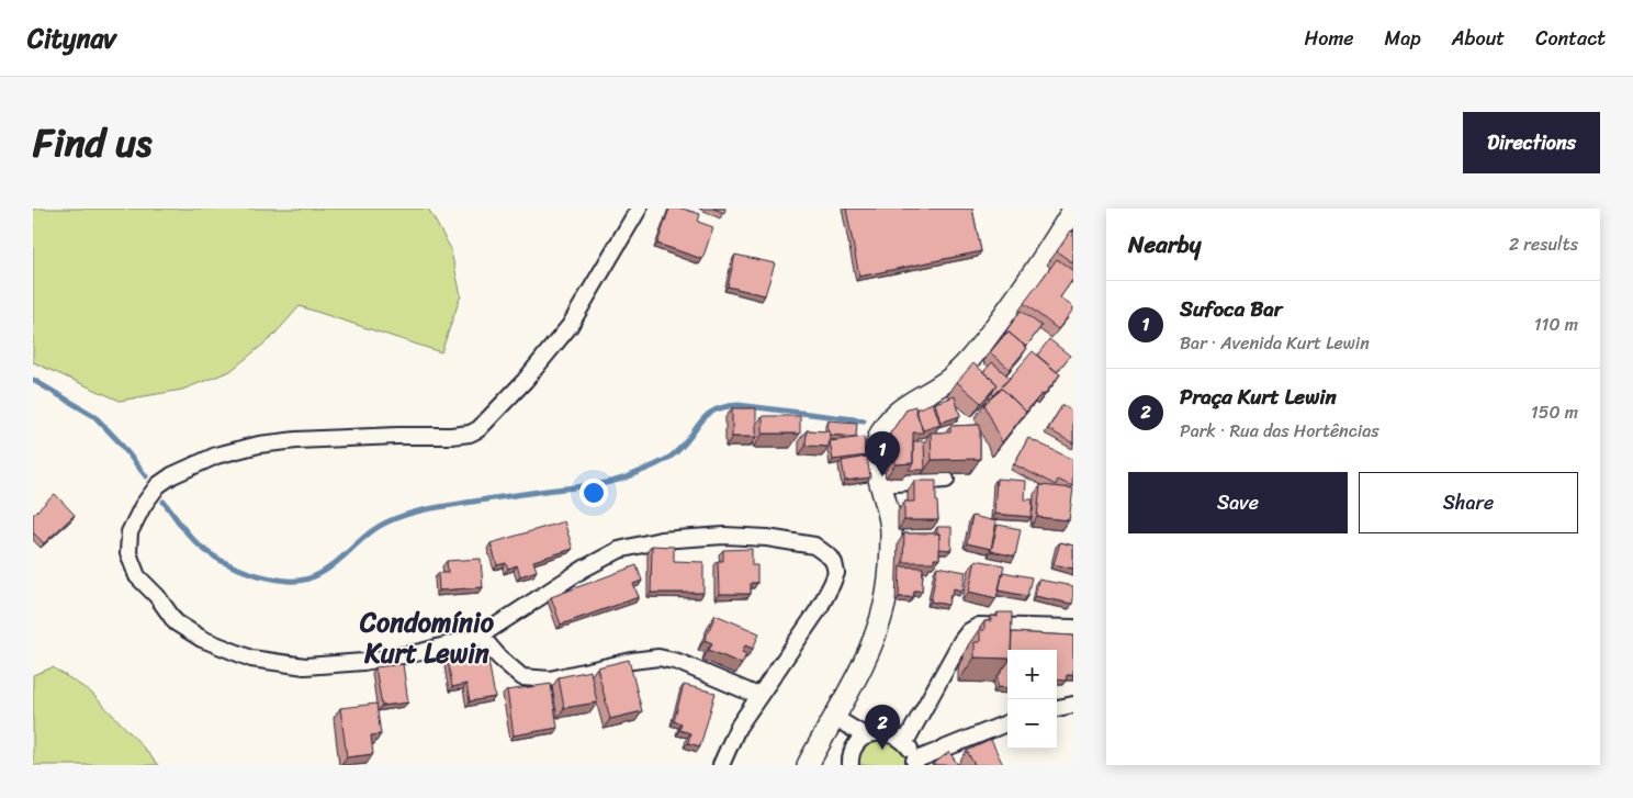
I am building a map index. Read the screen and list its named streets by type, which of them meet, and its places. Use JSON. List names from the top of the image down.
{
  "districts": ["Condomínio Kurt Lewin"],
  "page": {
    "header": "Citynav",
    "nav": [
      "Home",
      "Map",
      "About",
      "Contact"
    ],
    "title": "Find us",
    "buttons": [
      "Directions",
      ["Save", "Share"]
    ],
    "heading": ["Nearby", "2 results"],
    "list": [
      {
        "mark": "1",
        "name": "Sufoca Bar",
        "note": "Bar · Avenida Kurt Lewin",
        "value": "110 m"
      },
      {
        "mark": "2",
        "name": "Praça Kurt Lewin",
        "note": "Park · Rua das Hortências",
        "value": "150 m"
      }
    ],
    "pins": ["1", "2"],
    "map_buttons": ["+", "−"]
  }
}
